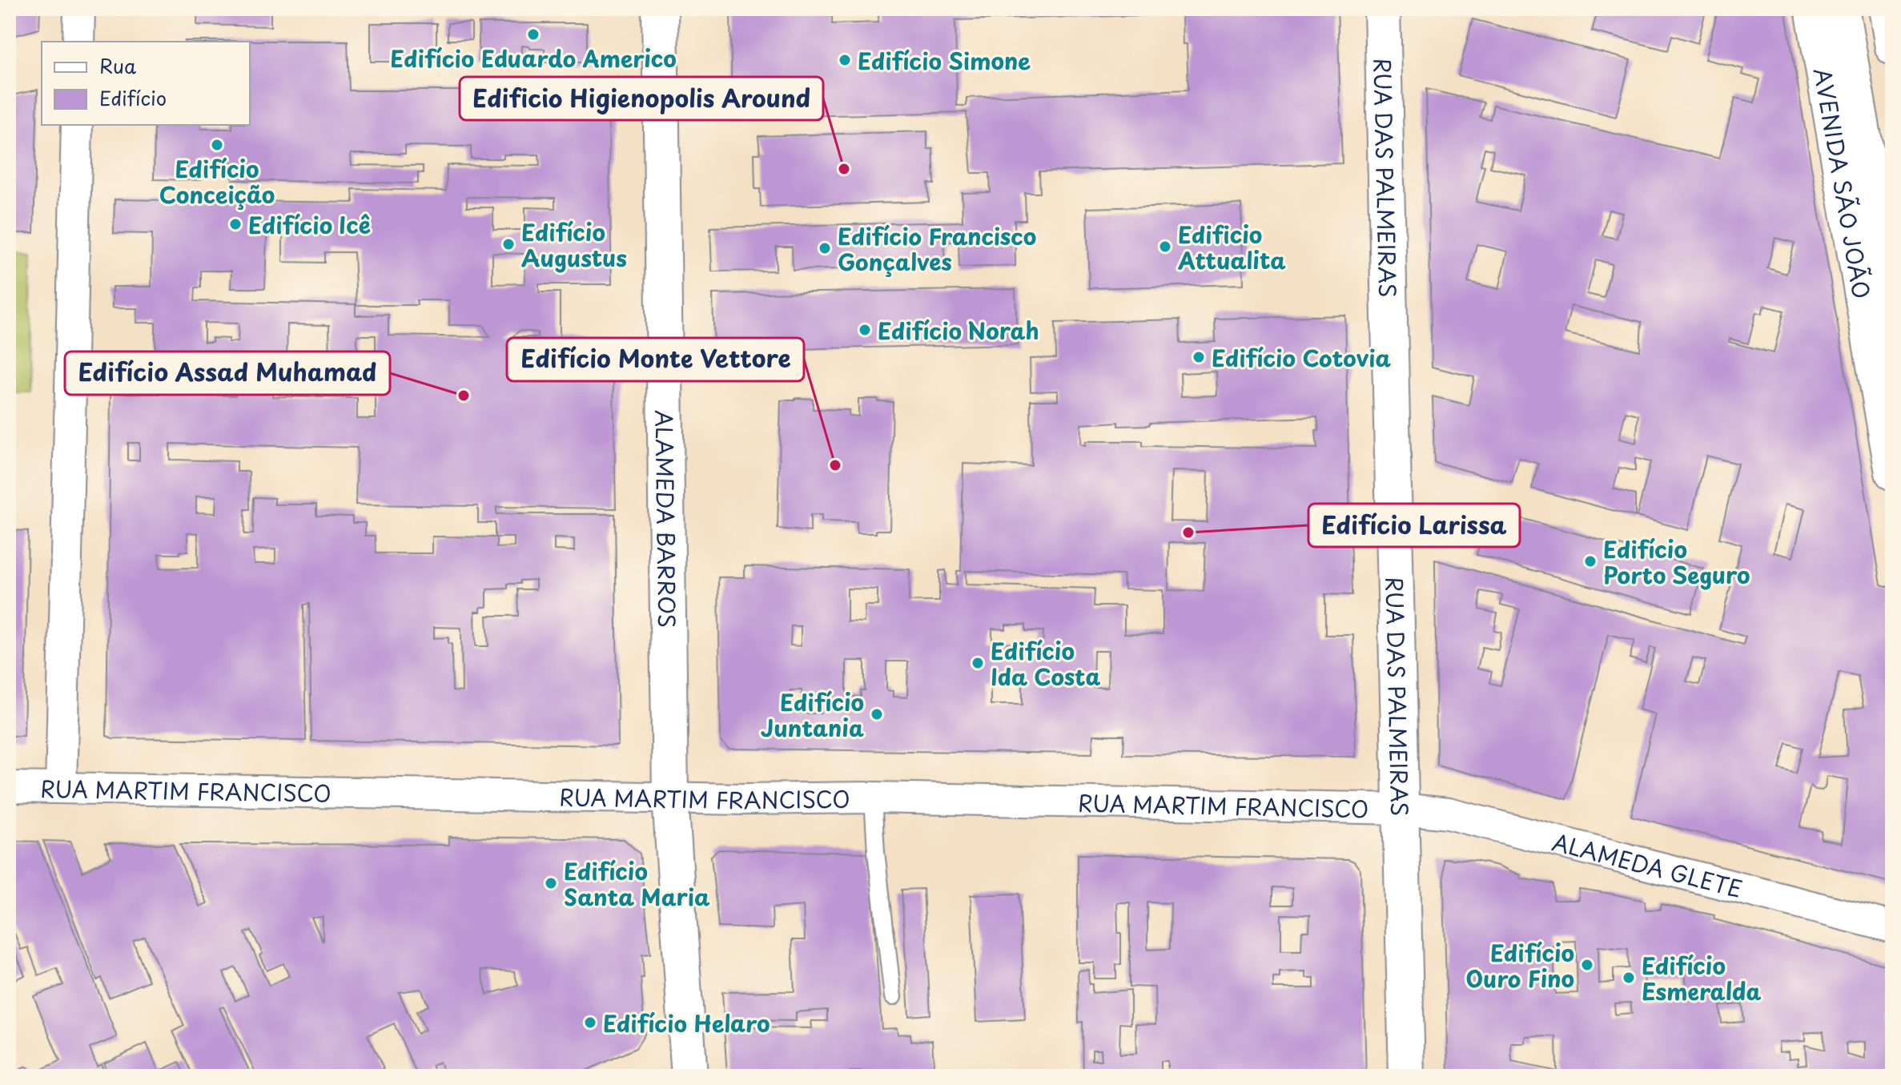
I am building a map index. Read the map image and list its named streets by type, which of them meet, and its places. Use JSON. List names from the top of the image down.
{
  "streets": {
    "main road": ["RUA DAS PALMEIRAS", "AVENIDA SÃO JOÃO", "ALAMEDA BARROS"],
    "street": ["RUA MARTIM FRANCISCO", "ALAMEDA GLETE"]
  },
  "crossings": [
    ["RUA DAS PALMEIRAS", "RUA MARTIM FRANCISCO"],
    ["RUA DAS PALMEIRAS", "ALAMEDA GLETE"],
    ["ALAMEDA BARROS", "RUA MARTIM FRANCISCO"],
    ["RUA MARTIM FRANCISCO", "ALAMEDA GLETE"]
  ],
  "places": [
    "Edifício Eduardo Americo",
    "Edifício Simone",
    "Edifício Conceição",
    "Edificio Higienopolis Around",
    "Edifício Icê",
    "Edifício Augustus",
    "Edificio Attualita",
    "Edifício Francisco Gonçalves",
    "Edifício Norah",
    "Edifício Cotovia",
    "Edifício Assad Muhamad",
    "Edifício Monte Vettore",
    "Edifício Larissa",
    "Edifício Porto Seguro",
    "Edifício Ida Costa",
    "Edifício Juntania",
    "Edifício Santa Maria",
    "Edifício Ouro Fino",
    "Edifício Esmeralda",
    "Edifício Helaro"
  ],
  "legend": ["Rua", "Edifício"]
}
